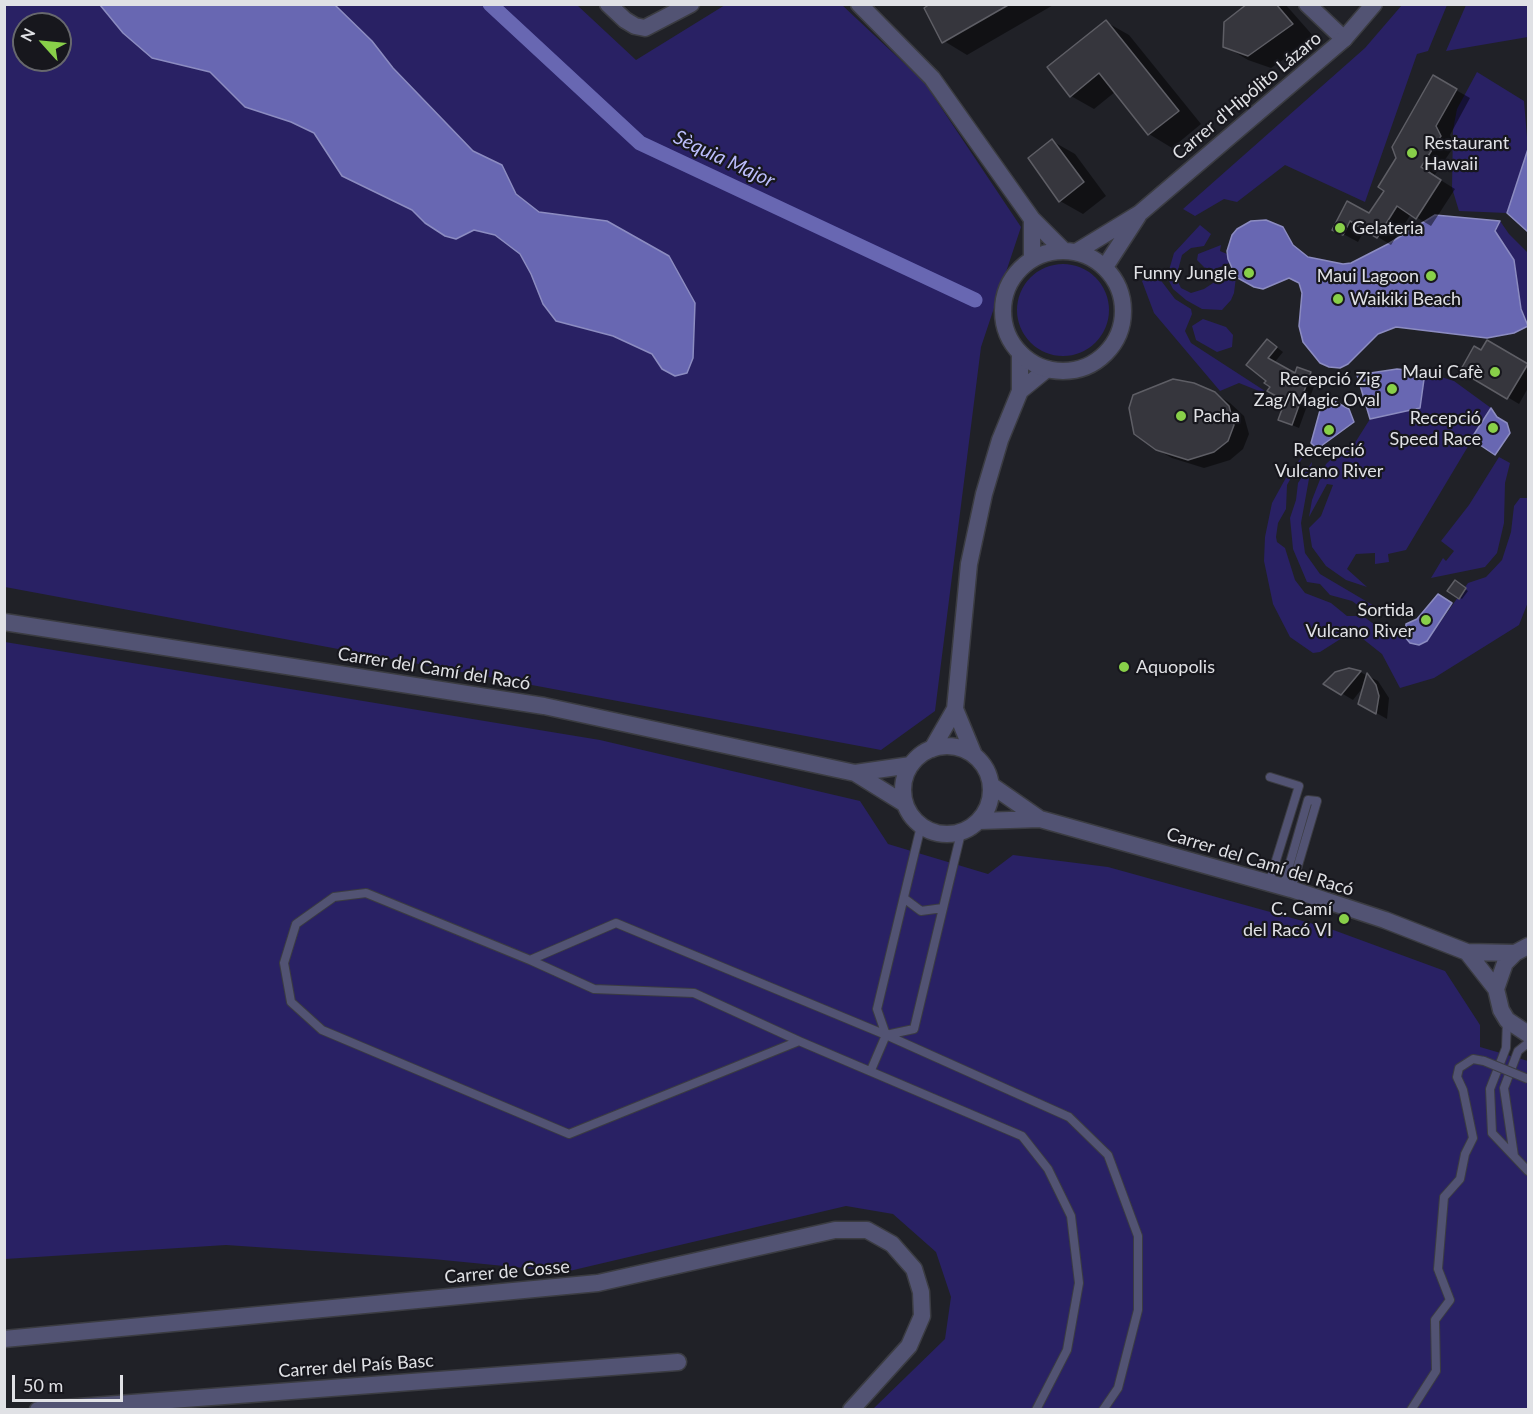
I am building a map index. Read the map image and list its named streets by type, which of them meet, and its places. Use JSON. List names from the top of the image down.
{
  "streets": {
    "street": [
      "Carrer d'Hipólito Lázaro",
      "Carrer del Camí del Racó",
      "Carrer de Cosse",
      "Carrer del País Basc"
    ]
  },
  "water": ["Sèquia Major"],
  "places": [
    "Restaurant Hawaii",
    "Gelateria",
    "Funny Jungle",
    "Maui Lagoon",
    "Waikiki Beach",
    "Maui Cafè",
    "Recepció Zig Zag/Magic Oval",
    "Pacha",
    "Recepció Speed Race",
    "Recepció Vulcano River",
    "Sortida Vulcano River",
    "Aquopolis",
    "C. Camí del Racó VI"
  ],
  "scale_bar": "50 m",
  "north": "top left"
}
